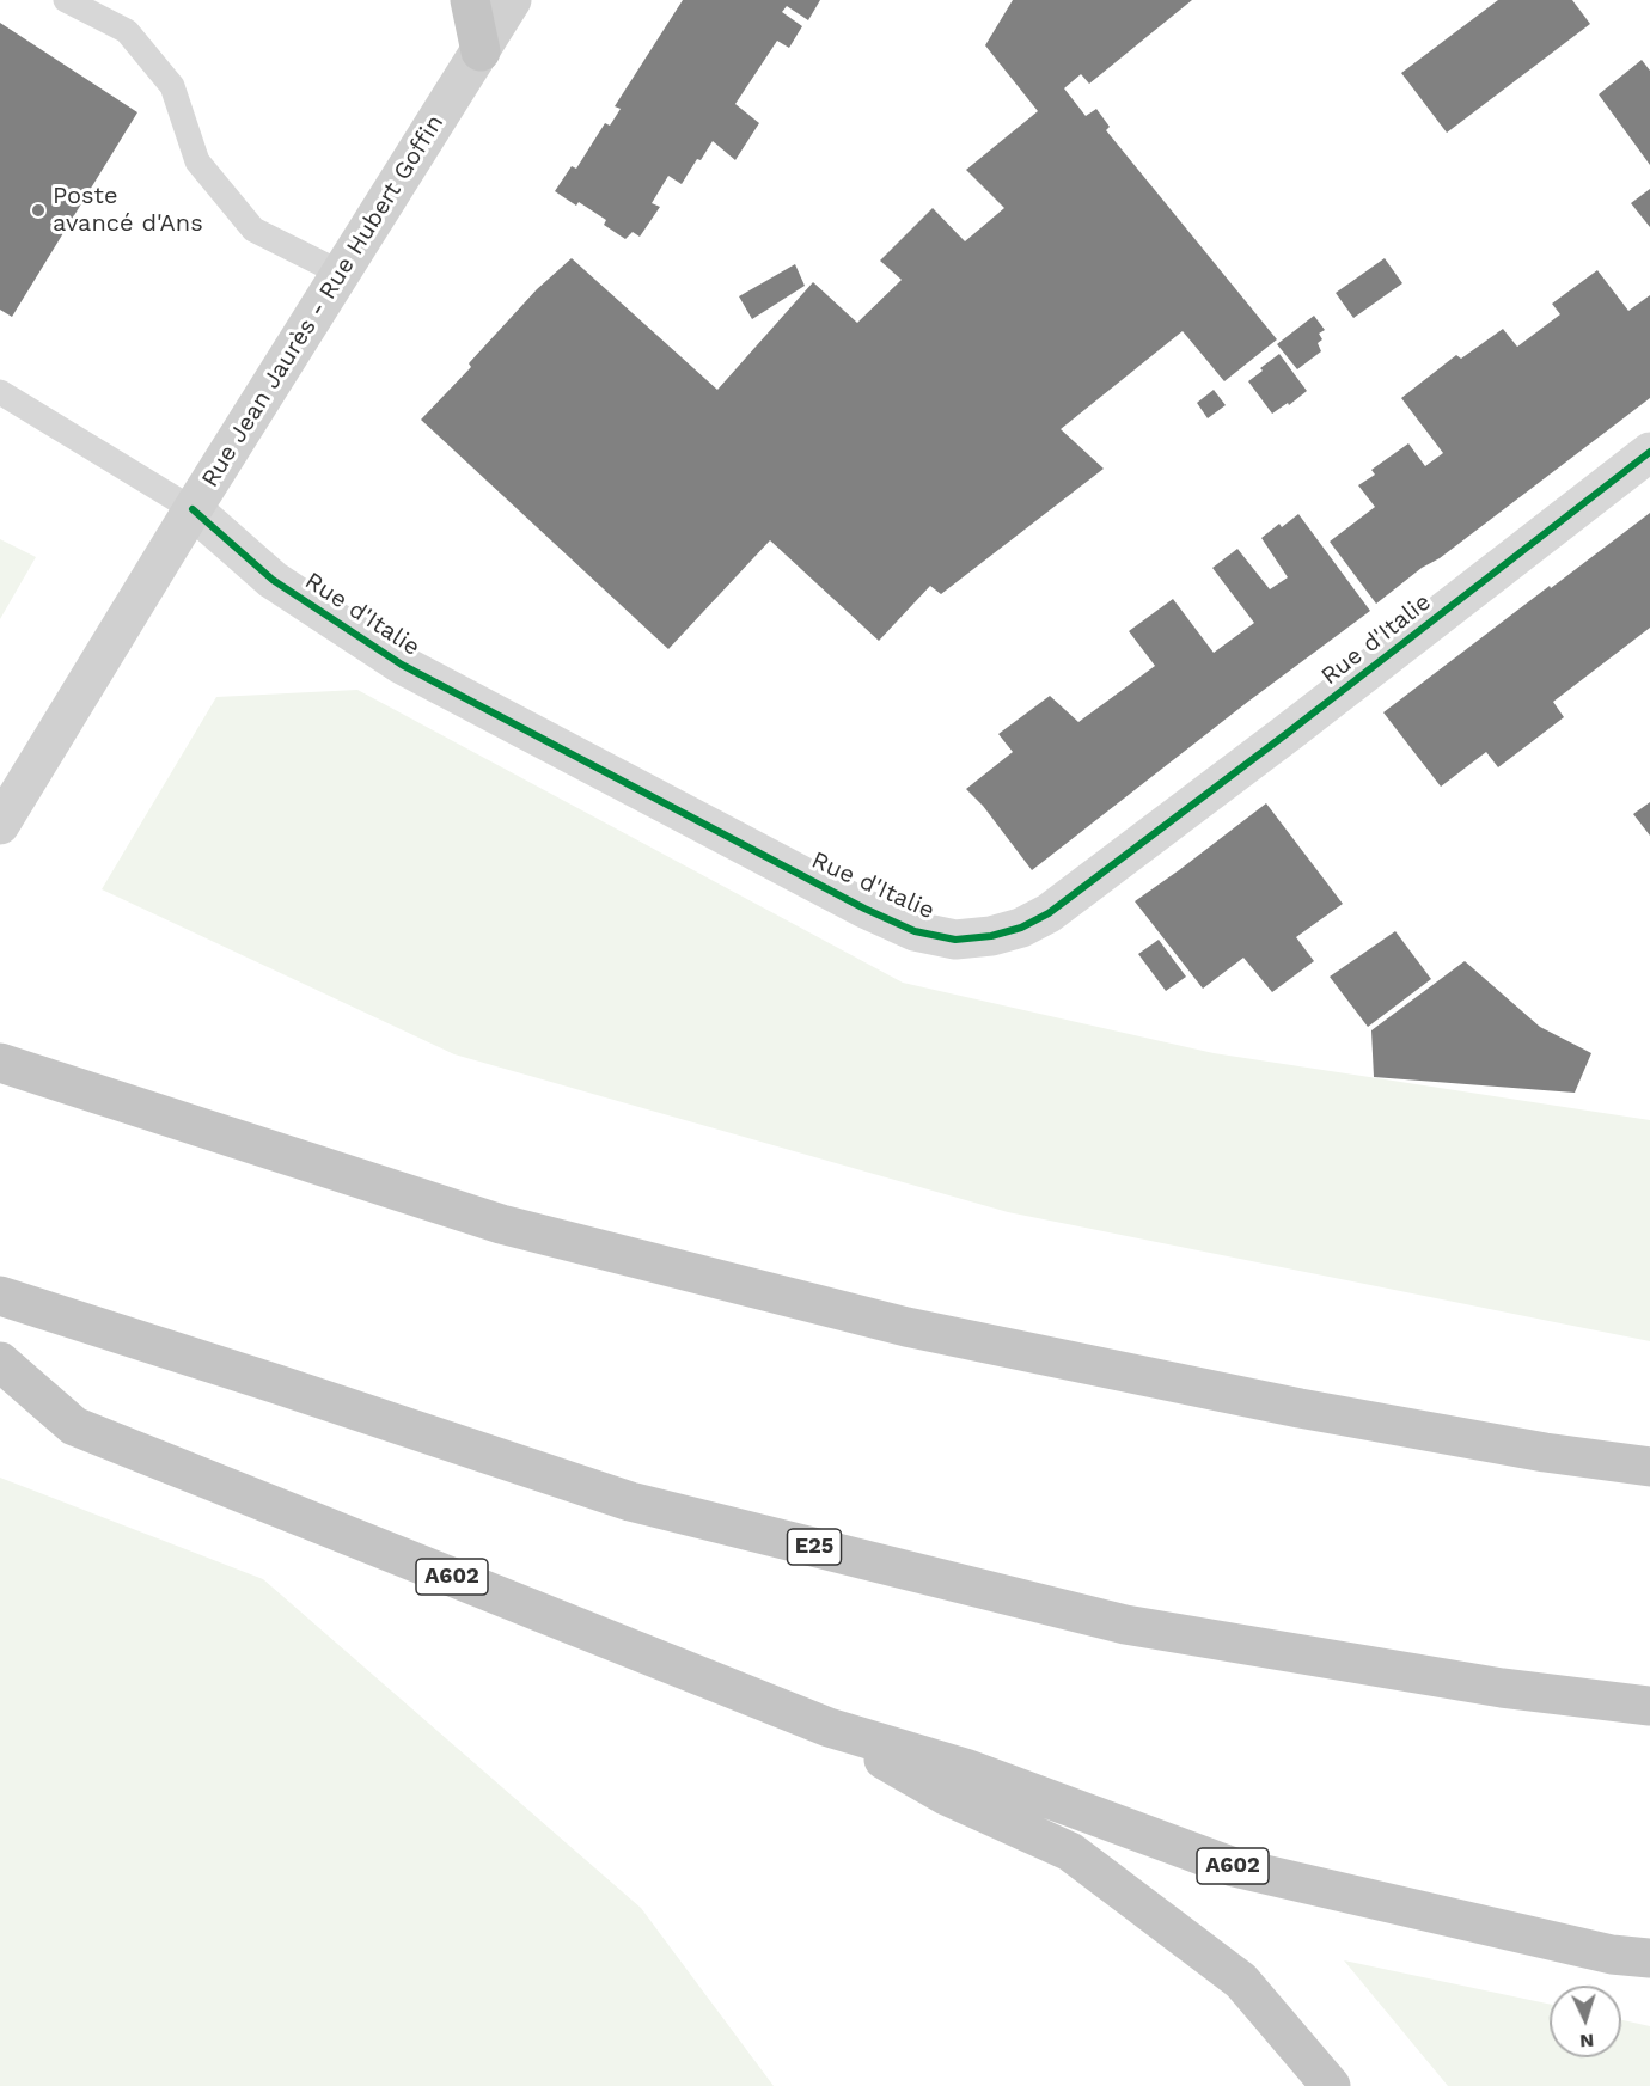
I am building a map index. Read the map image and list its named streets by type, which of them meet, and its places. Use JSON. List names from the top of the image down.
{
  "streets": {
    "highway": ["E25", "A602"],
    "main road": ["Rue Jean Jaurès - Rue Hubert Goffin"],
    "street": ["Rue d'Italie"]
  },
  "crossings": [
    ["Rue Jean Jaurès - Rue Hubert Goffin", "Rue d'Italie"]
  ],
  "places": ["Poste avancé d'Ans"],
  "north": "bottom"
}
